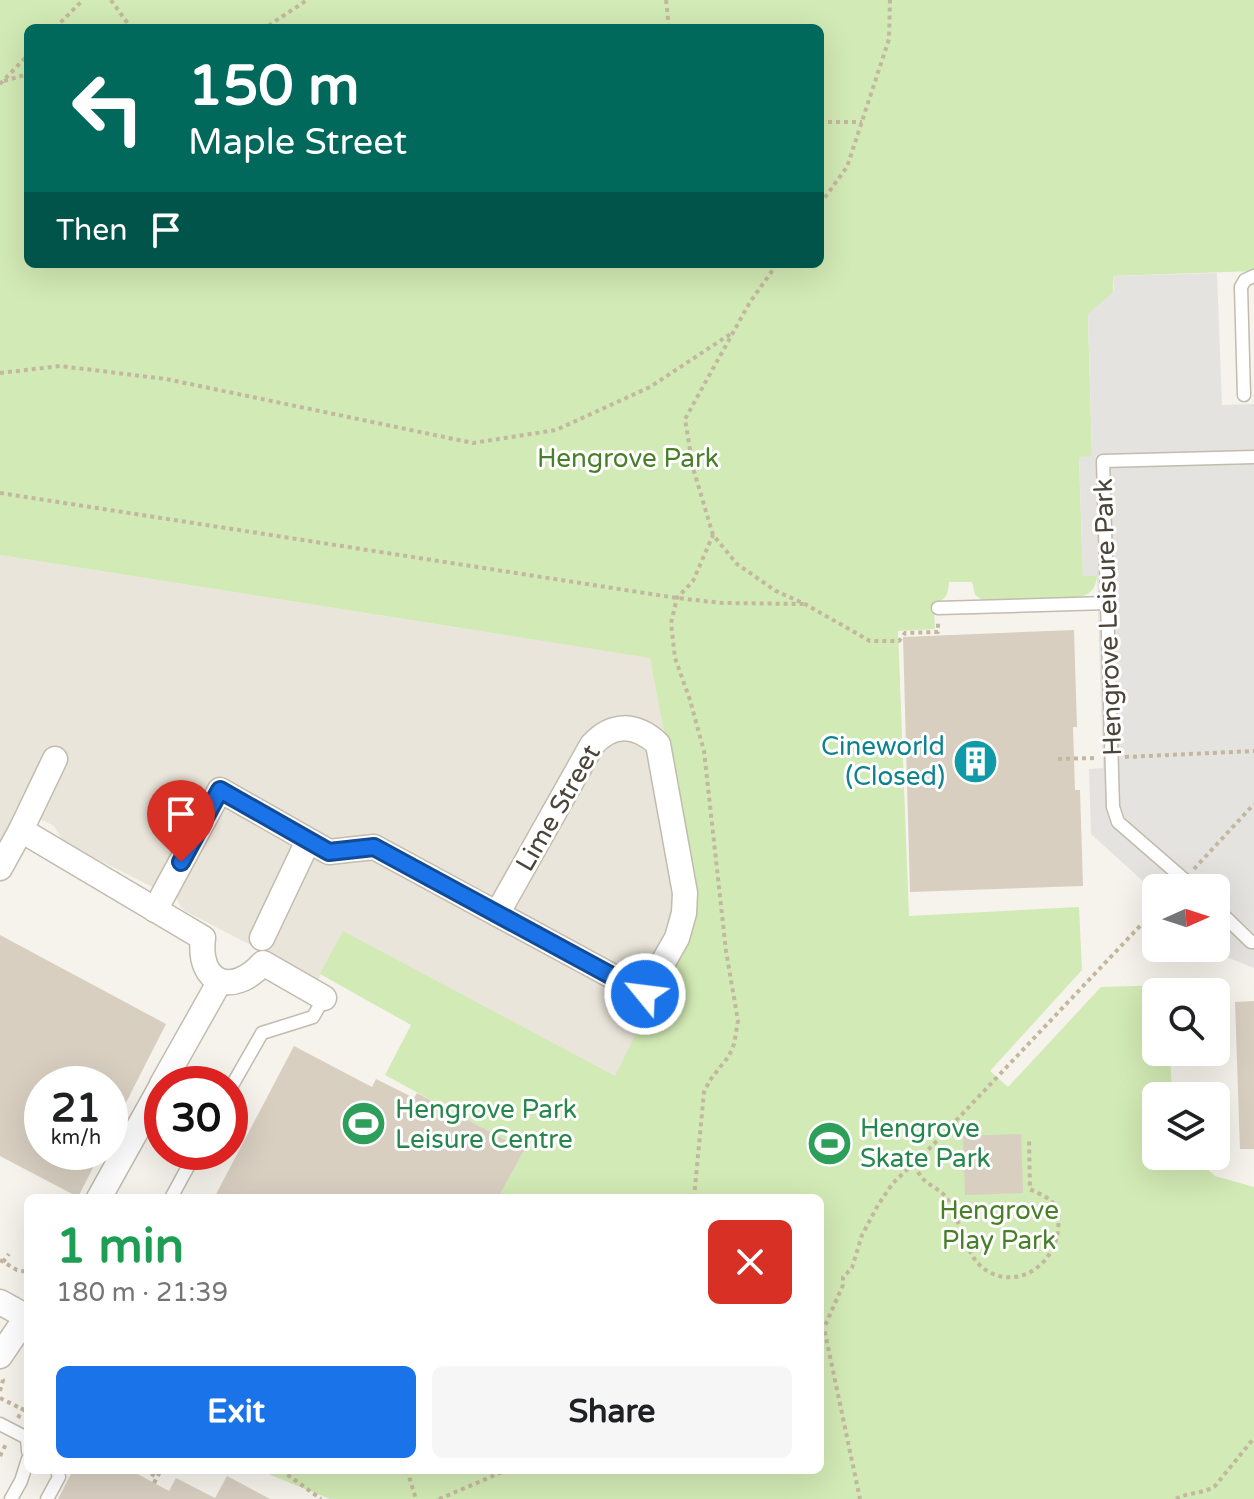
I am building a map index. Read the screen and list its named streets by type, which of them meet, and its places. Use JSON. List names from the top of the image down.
{
  "streets": {
    "street": ["Lime Street"],
    "lane": ["Hengrove Leisure Park"]
  },
  "parks": ["Hengrove Park", "Hengrove Play Park"],
  "places": {
    "building": ["Cineworld (Closed)"],
    "sports": ["Hengrove Park Leisure Centre", "Hengrove Skate Park"]
  },
  "north": "right",
  "page": {
    "turn": ["150 m", "Maple Street"],
    "then": "Then",
    "speed": "21 km/h",
    "limit": "30",
    "heading": ["1 min", "180 m · 21:39"],
    "buttons": ["Exit", "Share"]
  }
}
